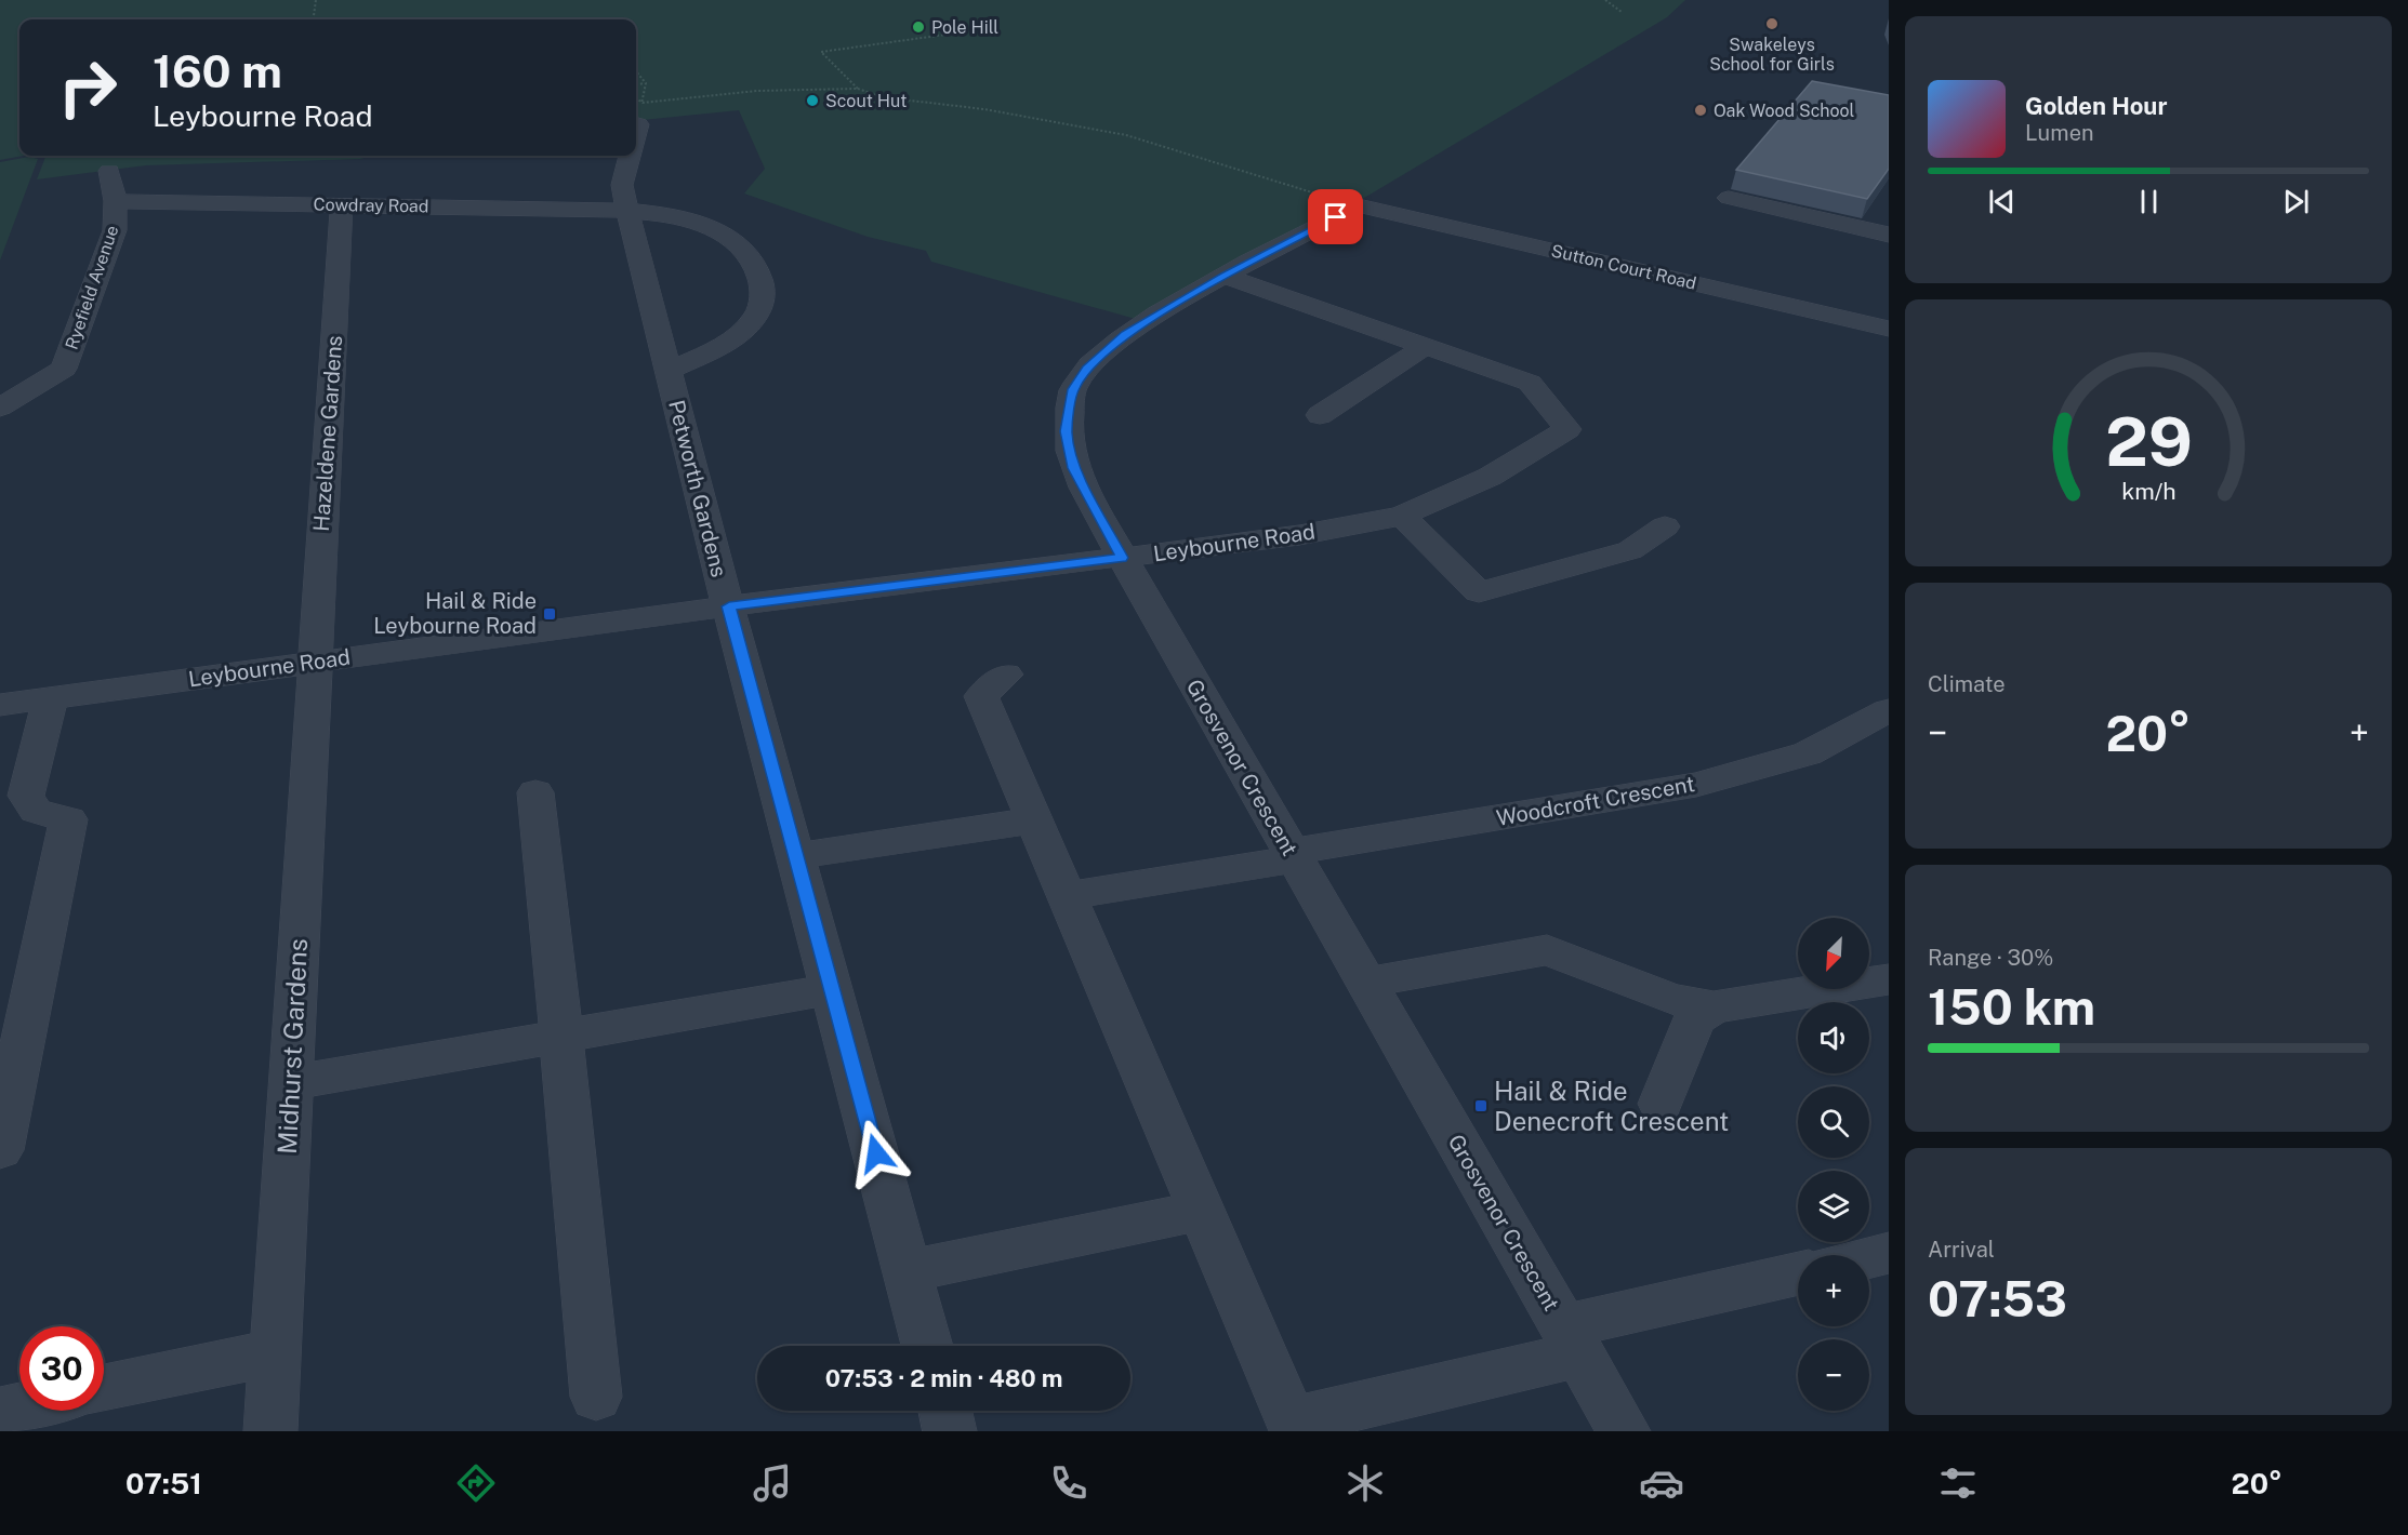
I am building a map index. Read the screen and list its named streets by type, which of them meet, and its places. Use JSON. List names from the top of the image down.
{
  "streets": {
    "street": [
      "Cowdray Road",
      "Sutton Court Road",
      "Ryefield Avenue",
      "Hazeldene Gardens",
      "Petworth Gardens",
      "Leybourne Road",
      "Grosvenor Crescent",
      "Woodcroft Crescent",
      "Midhurst Gardens"
    ]
  },
  "crossings": [
    ["Cowdray Road", "Ryefield Avenue"],
    ["Cowdray Road", "Hazeldene Gardens"],
    ["Cowdray Road", "Petworth Gardens"],
    ["Sutton Court Road", "Grosvenor Crescent"],
    ["Hazeldene Gardens", "Leybourne Road"],
    ["Hazeldene Gardens", "Midhurst Gardens"],
    ["Petworth Gardens", "Leybourne Road"],
    ["Leybourne Road", "Grosvenor Crescent"],
    ["Leybourne Road", "Midhurst Gardens"],
    ["Grosvenor Crescent", "Woodcroft Crescent"]
  ],
  "places": {
    "other": [
      "Swakeleys School for Girls",
      "Pole Hill",
      "Scout Hut",
      "Oak Wood School"
    ],
    "transit": ["Hail & Ride Leybourne Road", "Hail & Ride Denecroft Crescent"]
  },
  "north": "bottom left",
  "page": {
    "turn": ["160 m", "Leybourne Road"],
    "song": ["Golden Hour", "Lumen"],
    "tile": [
      "Climate",
      ["Range · 30%", "150 km"],
      ["Arrival", "07:53"]
    ],
    "heat": ["−", "20°", "+"],
    "map_buttons": ["+", "−"],
    "limit": "30",
    "trip": "07:53 · 2 min · 480 m",
    "tabs": ["07:51", "20°"],
    "gauge": ["29", "km/h"]
  }
}
